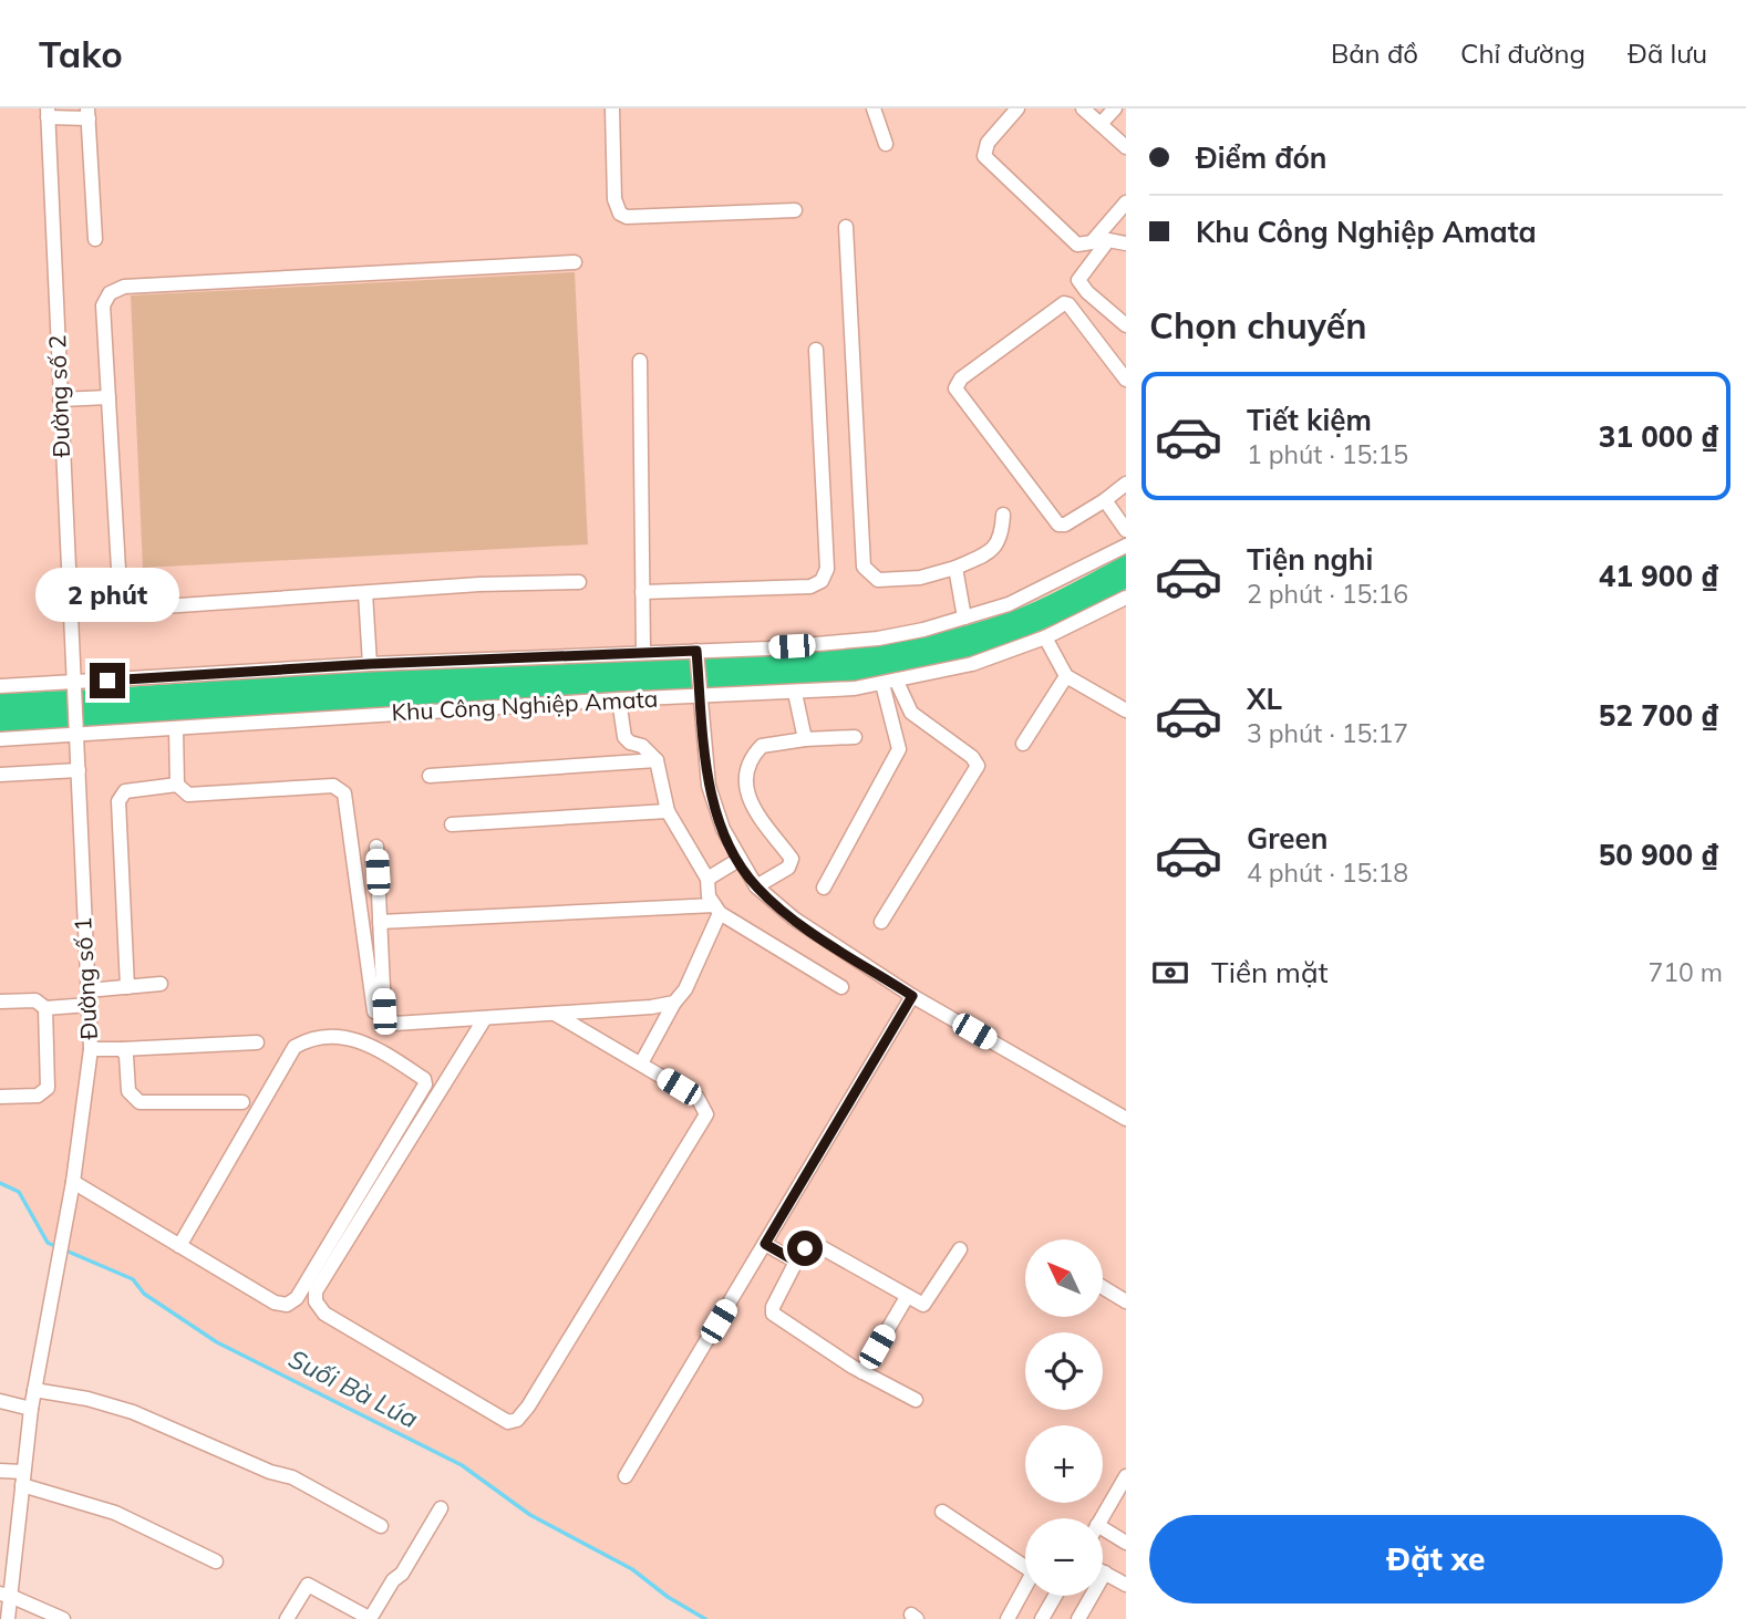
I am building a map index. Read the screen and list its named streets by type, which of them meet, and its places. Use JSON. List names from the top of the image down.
{
  "streets": {
    "street": ["Đường số 2", "Khu Công Nghiệp Amata", "Đường số 1"]
  },
  "crossings": [
    ["Đường số 2", "Khu Công Nghiệp Amata"],
    ["Đường số 2", "Đường số 1"],
    ["Khu Công Nghiệp Amata", "Đường số 1"]
  ],
  "water": ["Suối Bà Lúa"],
  "north": "top left",
  "page": {
    "header": "Tako",
    "nav": ["Bản đồ", "Chỉ đường", "Đã lưu"],
    "banner": ["Điểm đón", "Khu Công Nghiệp Amata"],
    "heading": "Chọn chuyến",
    "list": [
      {
        "name": "Tiết kiệm",
        "note": "1 phút · 15:15",
        "value": "31 000 ₫"
      },
      {
        "name": "Tiện nghi",
        "note": "2 phút · 15:16",
        "value": "41 900 ₫"
      },
      {
        "name": "XL",
        "note": "3 phút · 15:17",
        "value": "52 700 ₫"
      },
      {
        "name": "Green",
        "note": "4 phút · 15:18",
        "value": "50 900 ₫"
      }
    ],
    "bubble": "2 phút",
    "pay": ["Tiền mặt", "710 m"],
    "map_buttons": ["+", "−"],
    "buttons": "Đặt xe"
  }
}
